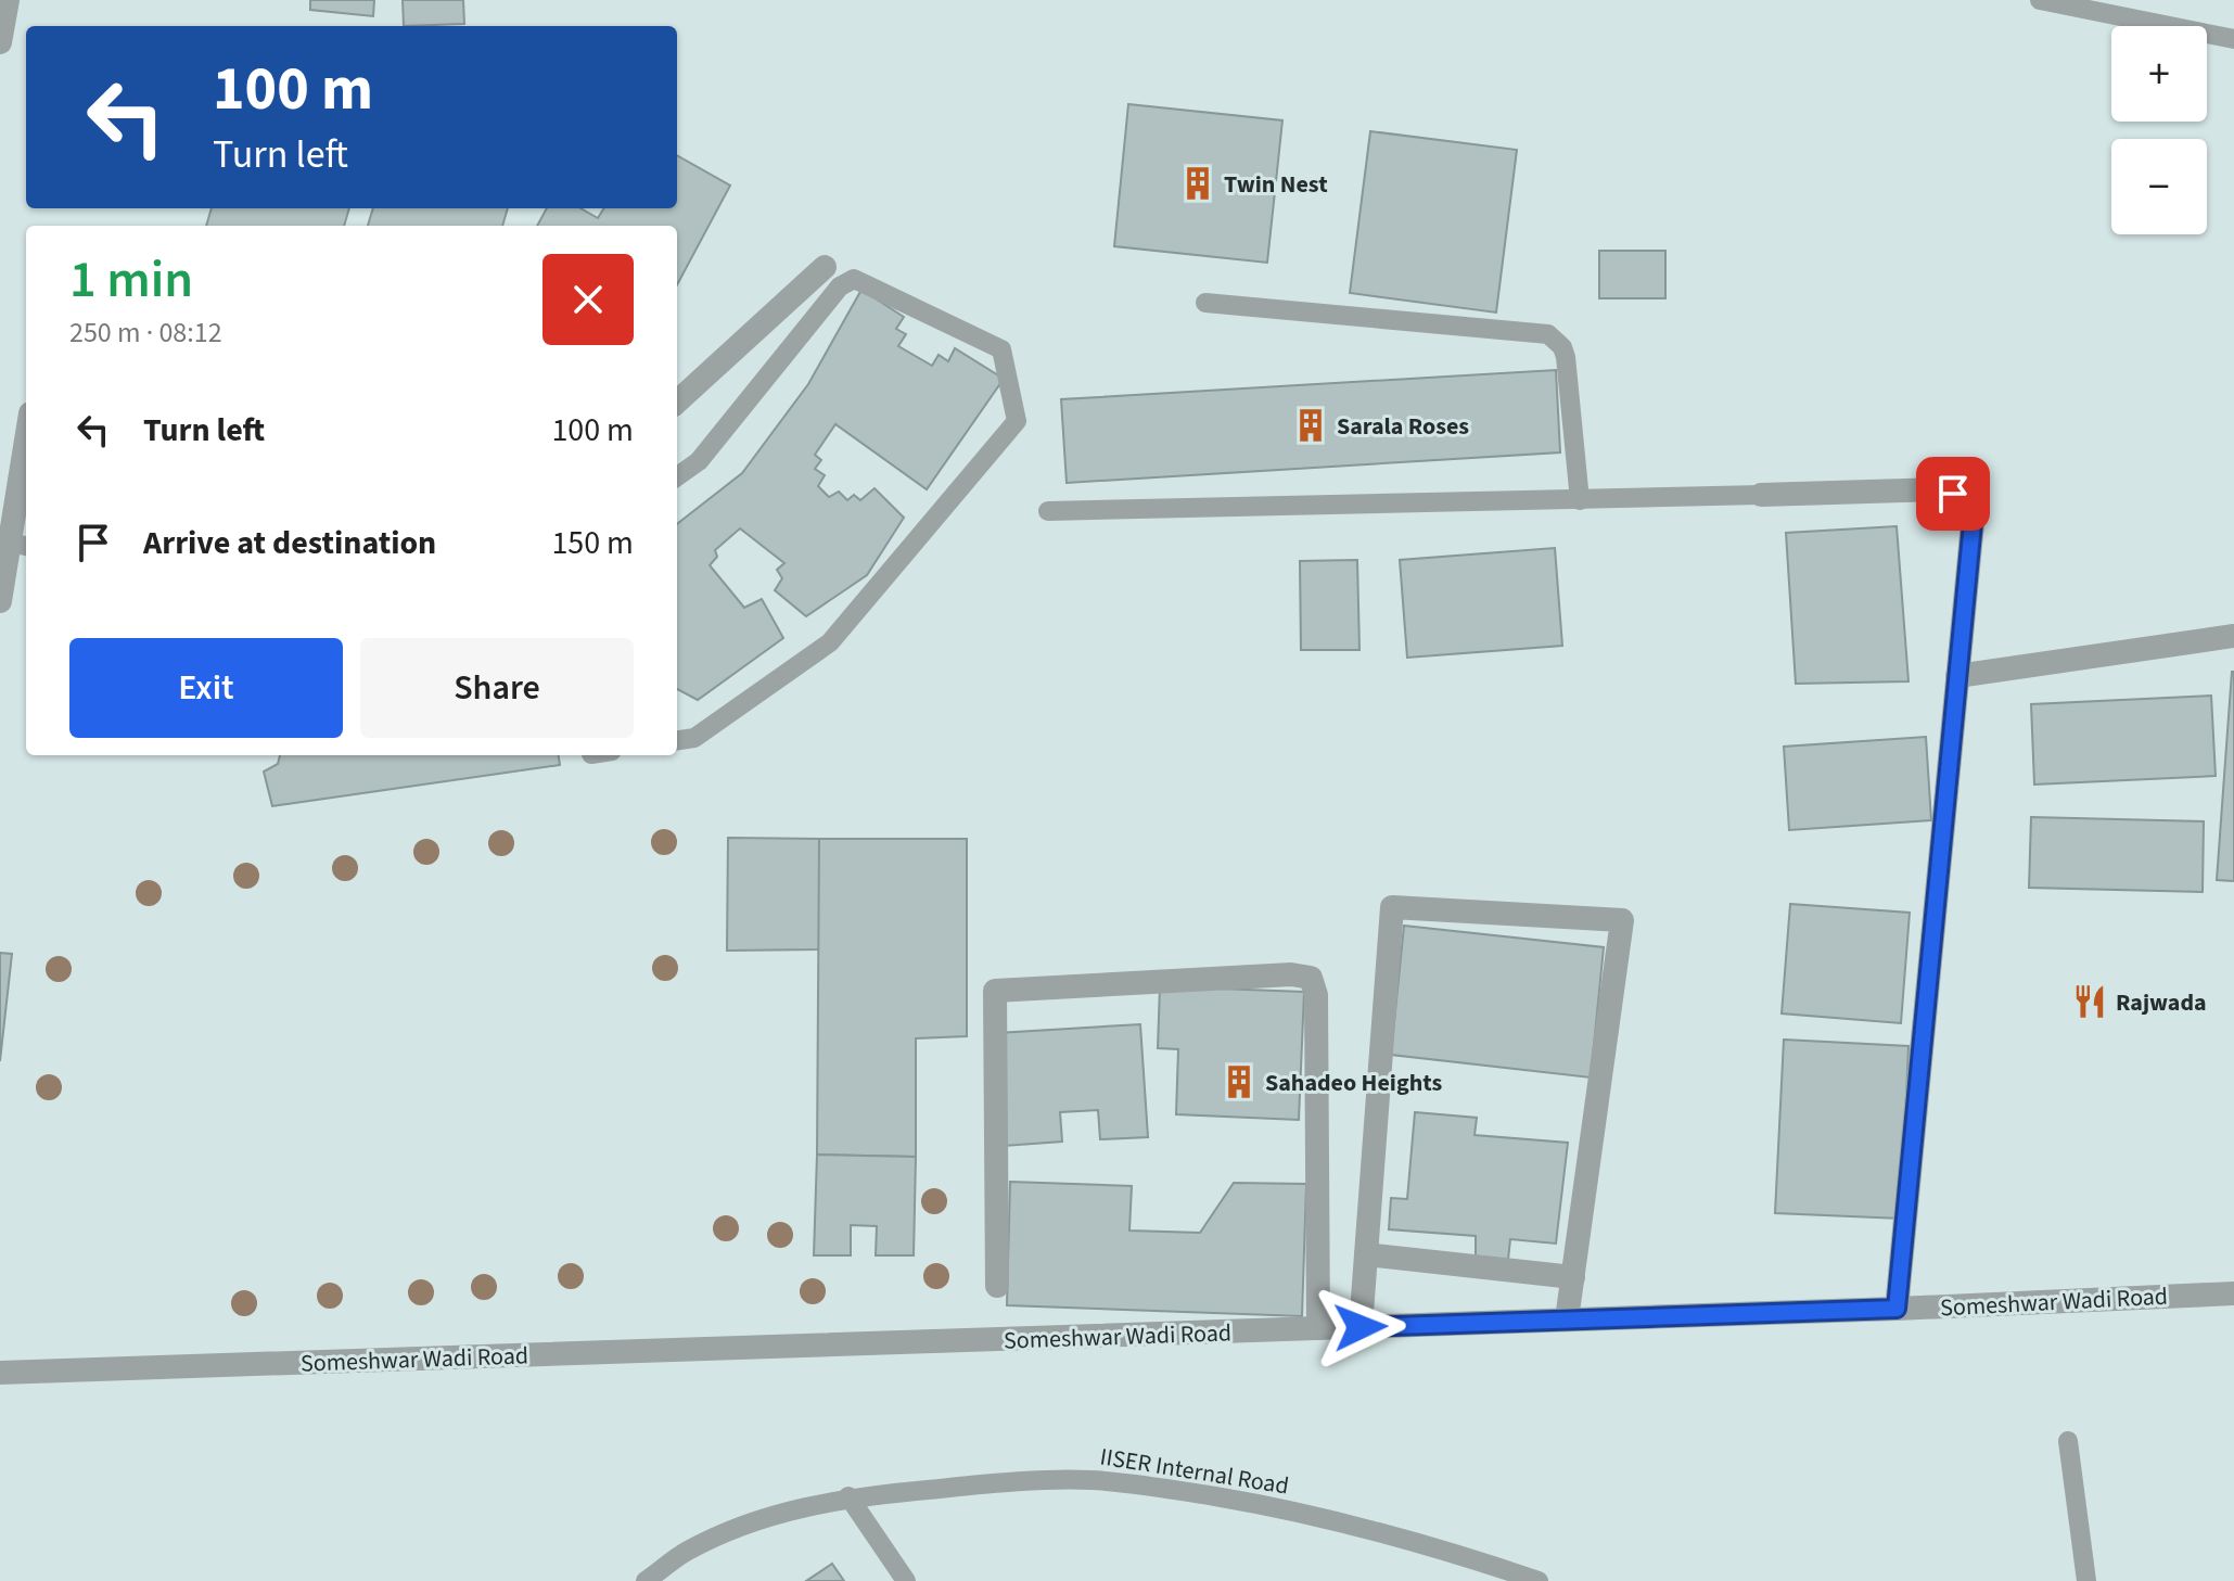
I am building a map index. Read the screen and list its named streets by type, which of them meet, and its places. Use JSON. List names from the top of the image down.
{
  "streets": {
    "street": ["Someshwar Wadi Road"],
    "lane": ["IISER Internal Road"]
  },
  "places": {
    "building": ["Twin Nest", "Sarala Roses", "Sahadeo Heights"],
    "restaurant": ["Rajwada"]
  },
  "page": {
    "map_buttons": ["+", "−"],
    "turn": ["100 m", "Turn left"],
    "heading": ["1 min", "250 m · 08:12"],
    "list": [
      {
        "name": "Turn left",
        "value": "100 m"
      },
      {
        "name": "Arrive at destination",
        "value": "150 m"
      }
    ],
    "buttons": ["Exit", "Share"]
  }
}
